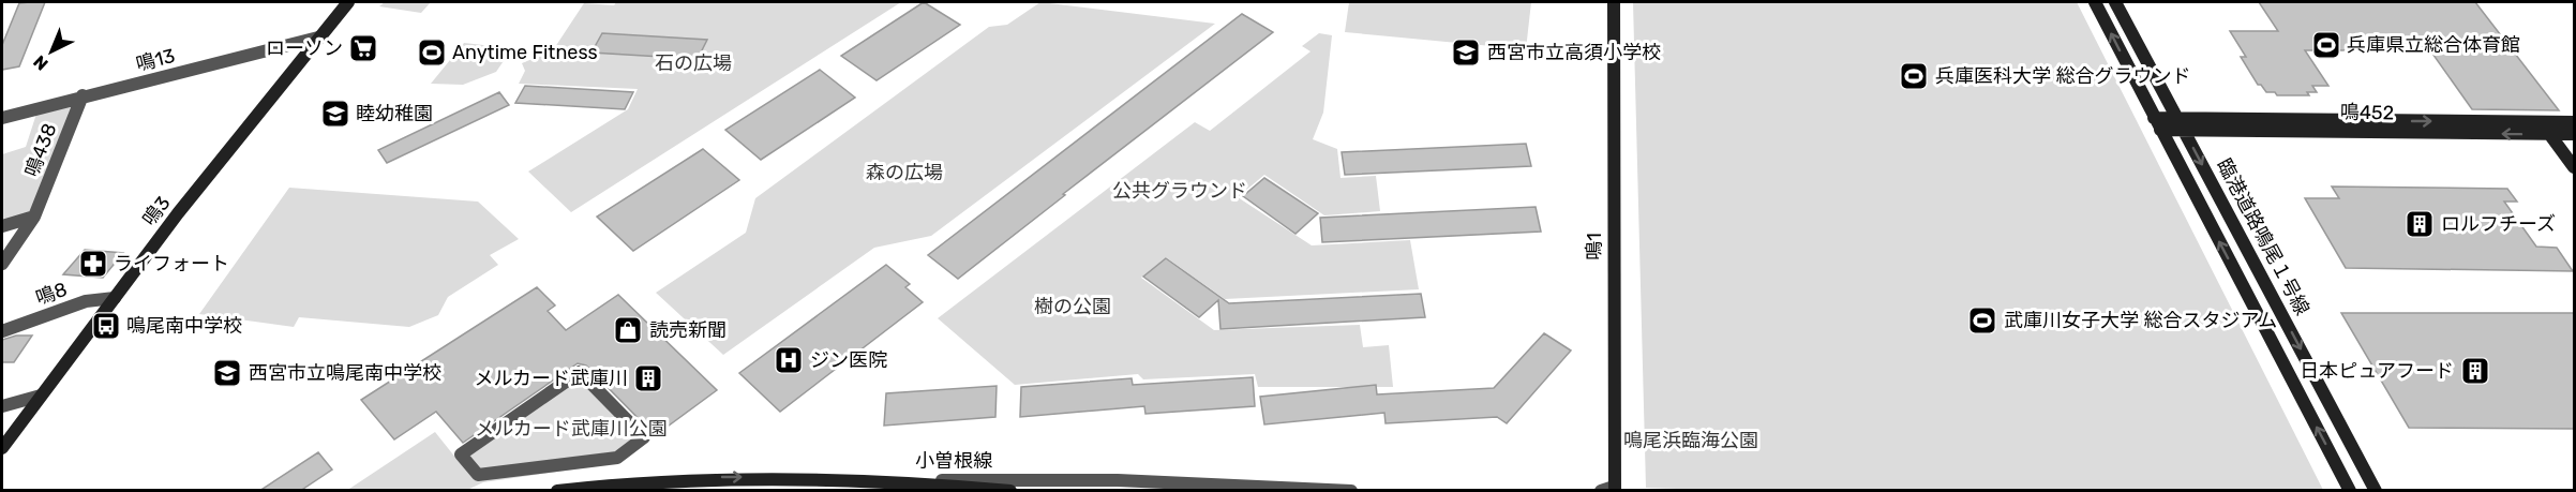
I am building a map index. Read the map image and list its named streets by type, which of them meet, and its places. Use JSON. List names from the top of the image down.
{
  "streets": {
    "street": [
      "鳴13",
      "鳴452",
      "鳴438",
      "鳴3",
      "臨港道路鳴尾１号線",
      "鳴1",
      "鳴8",
      "小曽根線"
    ]
  },
  "crossings": [
    ["鳴13", "鳴438"],
    ["鳴13", "鳴3"],
    ["鳴452", "臨港道路鳴尾１号線"],
    ["鳴3", "鳴8"]
  ],
  "one_way": ["小曽根線"],
  "parks": [
    "石の広場",
    "森の広場",
    "公共グラウンド",
    "樹の公園",
    "メルカード武庫川公園",
    "鳴尾浜臨海公園"
  ],
  "places": {
    "sports": [
      "兵庫県立総合体育館",
      "Anytime Fitness",
      "兵庫医科大学 総合グラウンド",
      "武庫川女子大学 総合スタジアム"
    ],
    "supermarket": ["ローソン"],
    "school or university": ["西宮市立高須小学校", "睦幼稚園", "西宮市立鳴尾南中学校"],
    "building": ["ロルフチーズ", "日本ピュアフード", "メルカード武庫川"],
    "pharmacy": ["ライフォート"],
    "bus stop": ["鳴尾南中学校"],
    "shop": ["読売新聞"],
    "hospital": ["ジン医院"]
  },
  "north": "bottom left"
}
